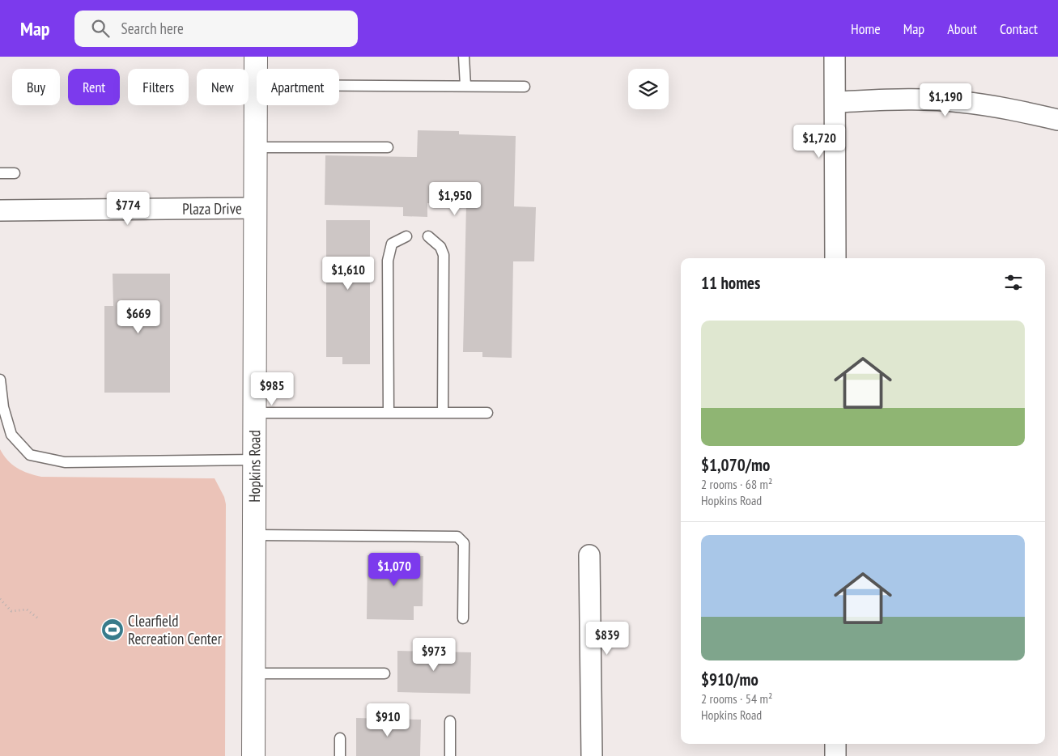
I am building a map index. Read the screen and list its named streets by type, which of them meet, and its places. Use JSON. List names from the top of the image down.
{
  "streets": {
    "street": ["Plaza Drive", "Hopkins Road"]
  },
  "crossings": [
    ["Plaza Drive", "Hopkins Road"]
  ],
  "places": {
    "sports": ["Clearfield Recreation Center"]
  },
  "page": {
    "header": "Map",
    "search": "Search here",
    "nav": [
      "Home",
      "Map",
      "About",
      "Contact"
    ],
    "chip": [
      "Buy",
      "Rent",
      "Filters",
      "New",
      "Apartment"
    ],
    "price": [
      "$1,190",
      "$1,720",
      "$1,950",
      "$774",
      "$1,610",
      "$669",
      "$985",
      "$1,070",
      "$839",
      "$973",
      "$910"
    ],
    "heading": "11 homes",
    "list": [
      {
        "name": "$1,070/mo",
        "note": "2 rooms · 68 m² · Hopkins Road"
      },
      {
        "name": "$910/mo",
        "note": "2 rooms · 54 m² · Hopkins Road"
      }
    ]
  }
}
